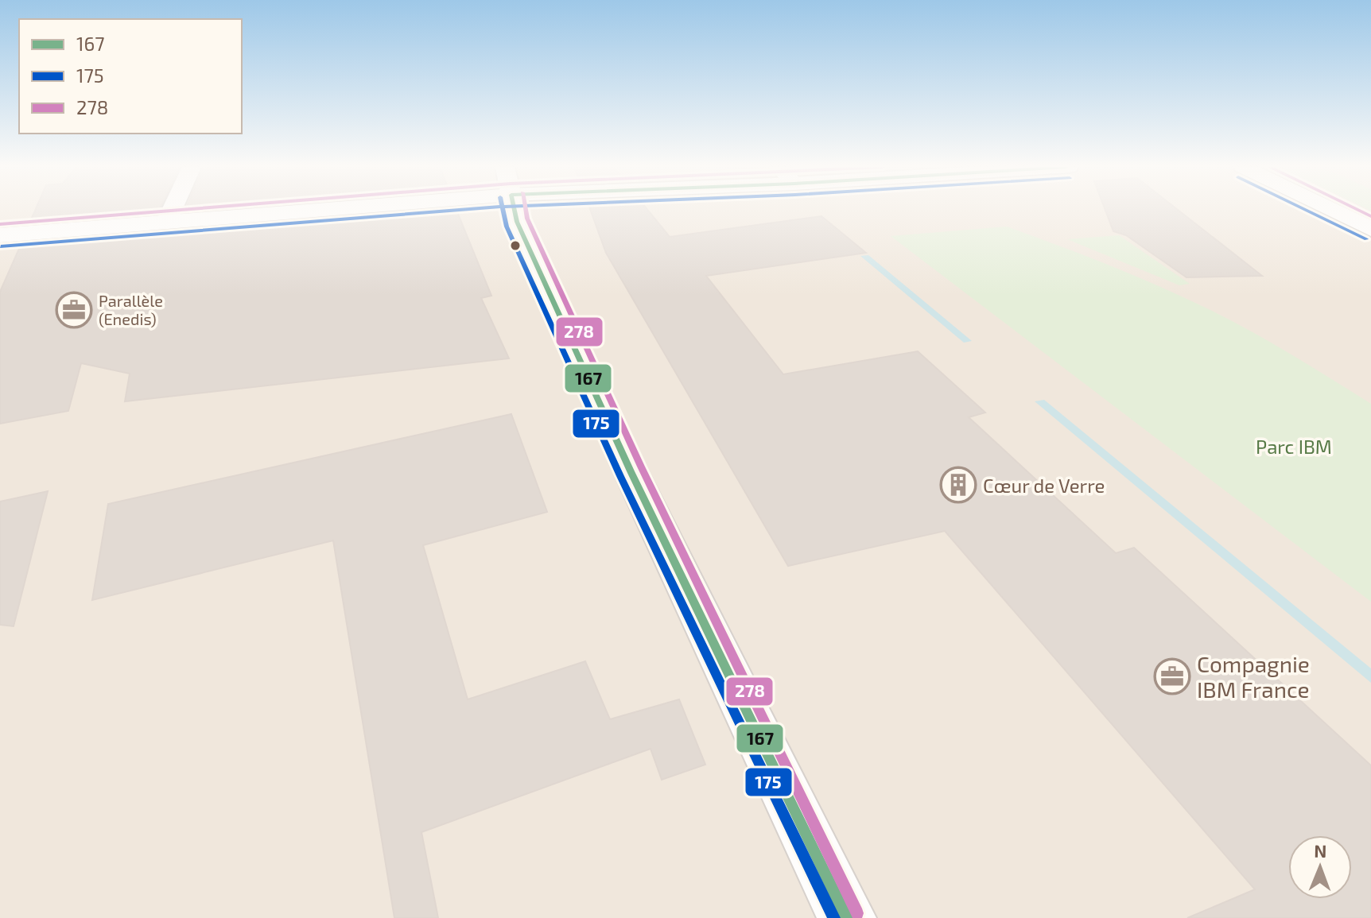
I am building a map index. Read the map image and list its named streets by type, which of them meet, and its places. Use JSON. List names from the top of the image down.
{
  "parks": ["Parc IBM"],
  "places": {
    "office": ["Parallèle (Enedis)", "Compagnie IBM France"],
    "building": ["Cœur de Verre"]
  },
  "lines": ["transit line 167", "transit line 175", "transit line 278"],
  "legend": ["167", "175", "278"],
  "north": "top"
}
